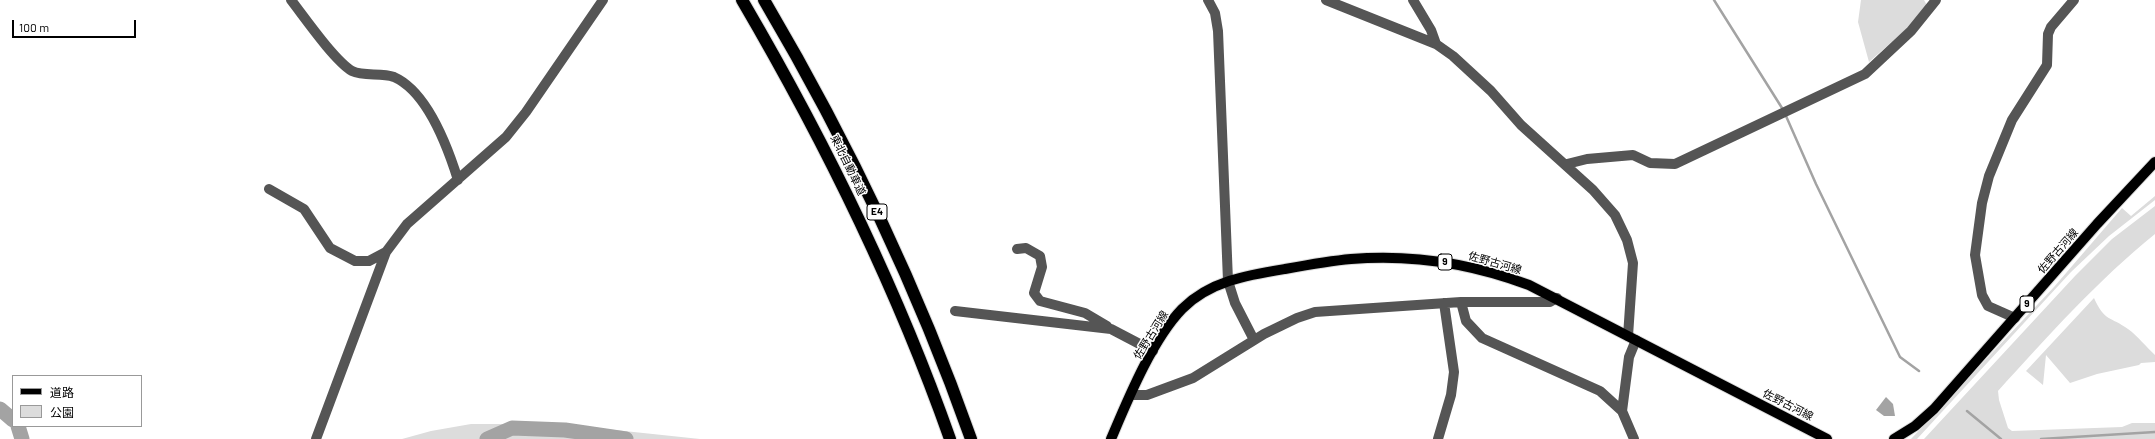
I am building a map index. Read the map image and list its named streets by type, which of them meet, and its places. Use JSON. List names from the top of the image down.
{
  "streets": {
    "highway": ["東北自動車道", "E4"],
    "main road": ["佐野古河線", "9"]
  },
  "legend": ["道路", "公園"],
  "scale_bar": "100 m"
}
